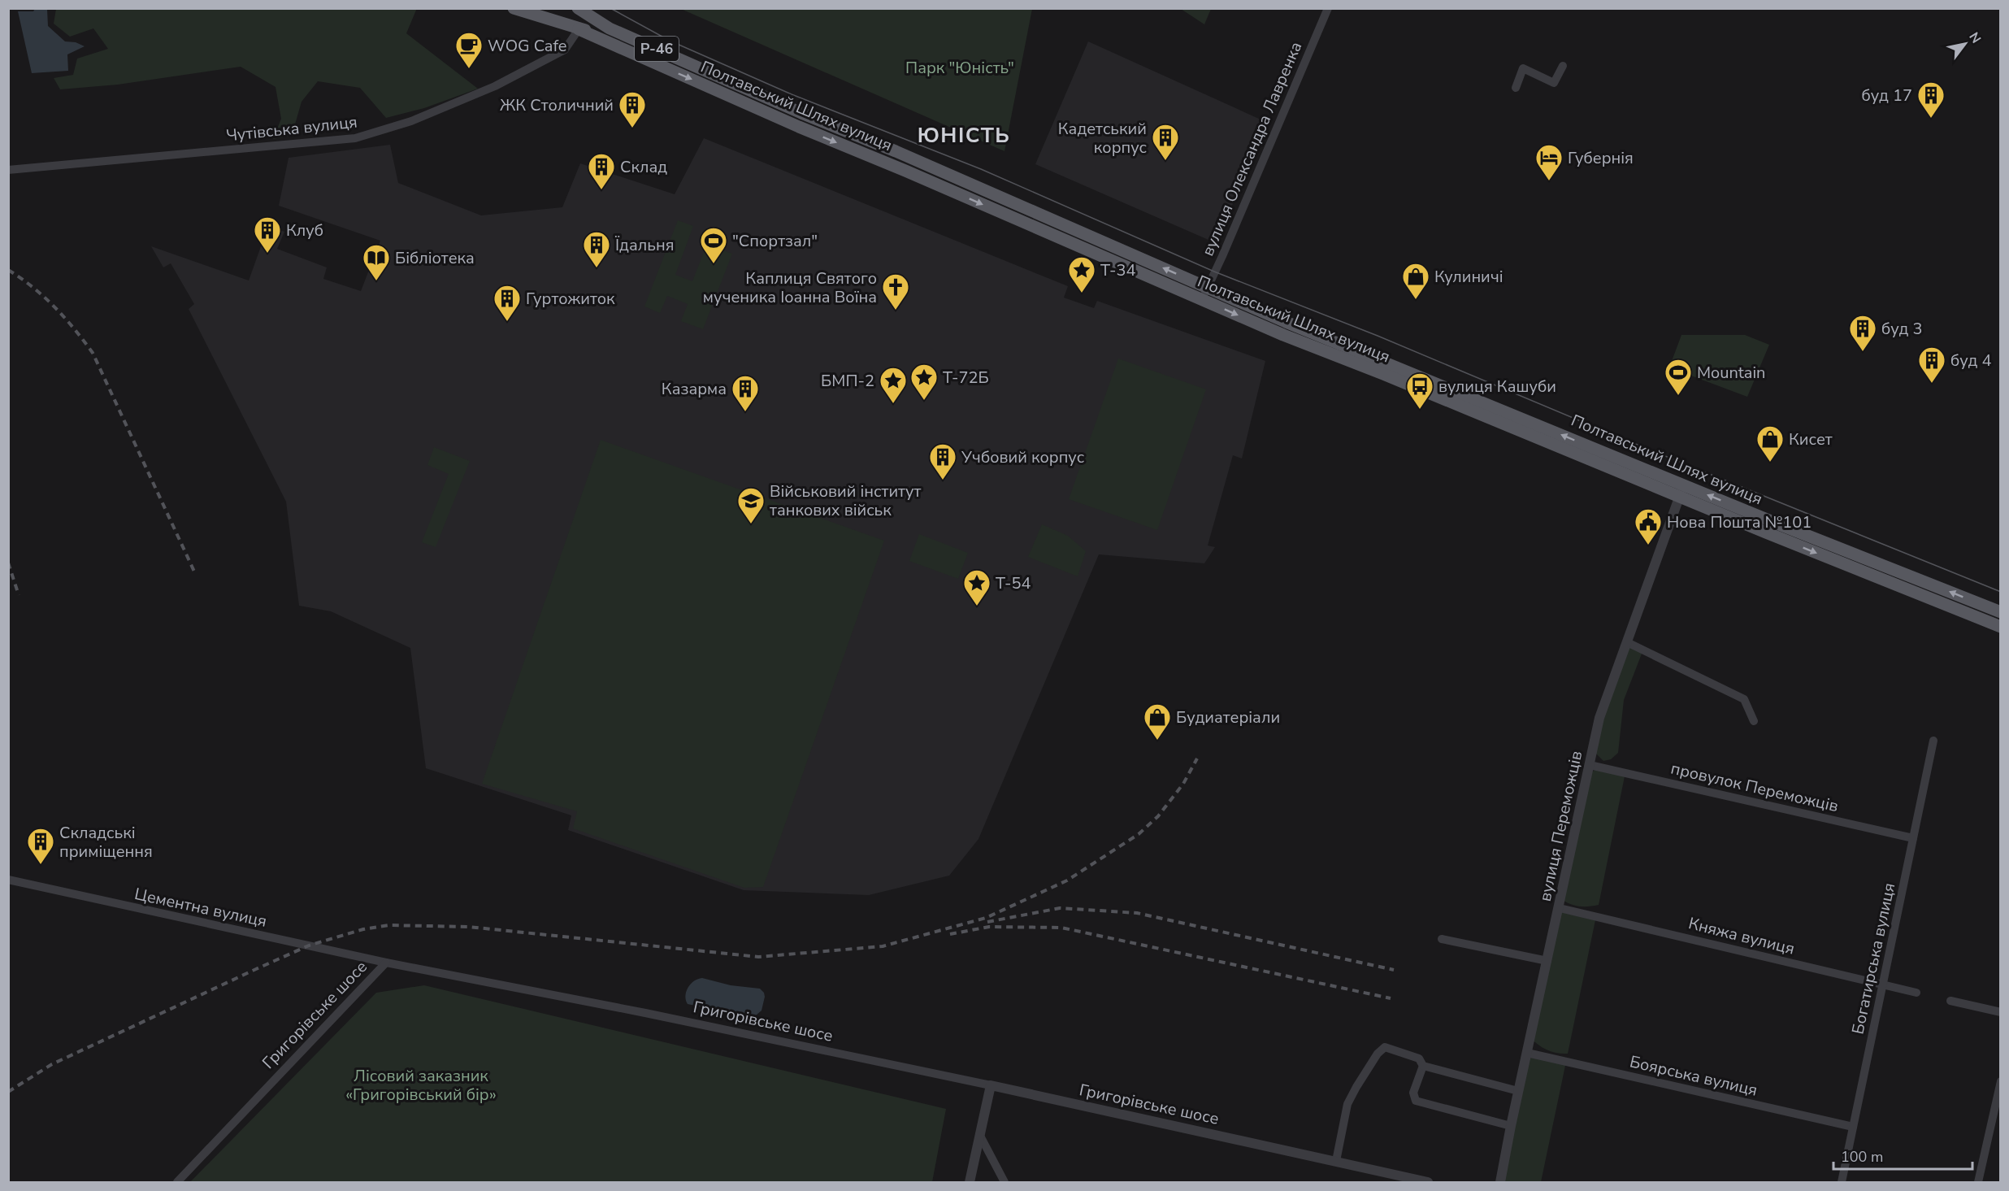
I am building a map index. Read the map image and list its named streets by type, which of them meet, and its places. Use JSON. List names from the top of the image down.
{
  "streets": {
    "main road": ["Р-46", "Полтавський Шлях вулиця"],
    "street": [
      "Чутівська вулиця",
      "вулиця Олександра Лавренка",
      "провулок Переможців",
      "вулиця Переможців",
      "Цементна вулиця",
      "Княжа вулиця",
      "Богатирська вулиця",
      "Григорівське шосе",
      "Боярська вулиця"
    ]
  },
  "crossings": [
    ["Р-46", "Полтавський Шлях вулиця"],
    ["Полтавський Шлях вулиця", "Чутівська вулиця"],
    ["Полтавський Шлях вулиця", "вулиця Олександра Лавренка"],
    ["Полтавський Шлях вулиця", "вулиця Переможців"],
    ["провулок Переможців", "вулиця Переможців"],
    ["провулок Переможців", "Богатирська вулиця"],
    ["вулиця Переможців", "Княжа вулиця"],
    ["вулиця Переможців", "Боярська вулиця"],
    ["Цементна вулиця", "Григорівське шосе"],
    ["Княжа вулиця", "Богатирська вулиця"],
    ["Богатирська вулиця", "Боярська вулиця"]
  ],
  "districts": ["ЮНІСТЬ"],
  "parks": ["Парк \"Юність\"", "Лісовий заказник «Григорівський бір»"],
  "places": {
    "cafe": ["WOG Cafe"],
    "building": [
      "буд 17",
      "ЖК Столичний",
      "Кадетський корпус",
      "Склад",
      "Клуб",
      "Їдальня",
      "Гуртожиток",
      "буд 3",
      "буд 4",
      "Казарма",
      "Учбовий корпус",
      "Складські приміщення"
    ],
    "hotel": ["Губернія"],
    "sports": ["\"Спортзал\"", "Mountain"],
    "library": ["Бібліотека"],
    "place": [
      "T-34",
      "Т-72Б",
      "БМП-2",
      "Т-54"
    ],
    "shop": ["Кулиничі", "Кисет", "Будиатеріали"],
    "church": ["Каплиця Святого мученика Іоанна Воїна"],
    "bus stop": ["вулиця Кашуби"],
    "school or university": ["Військовий інститут танкових військ"],
    "public building": ["Нова Пошта №101"]
  },
  "scale_bar": "100 m",
  "north": "top right"
}
